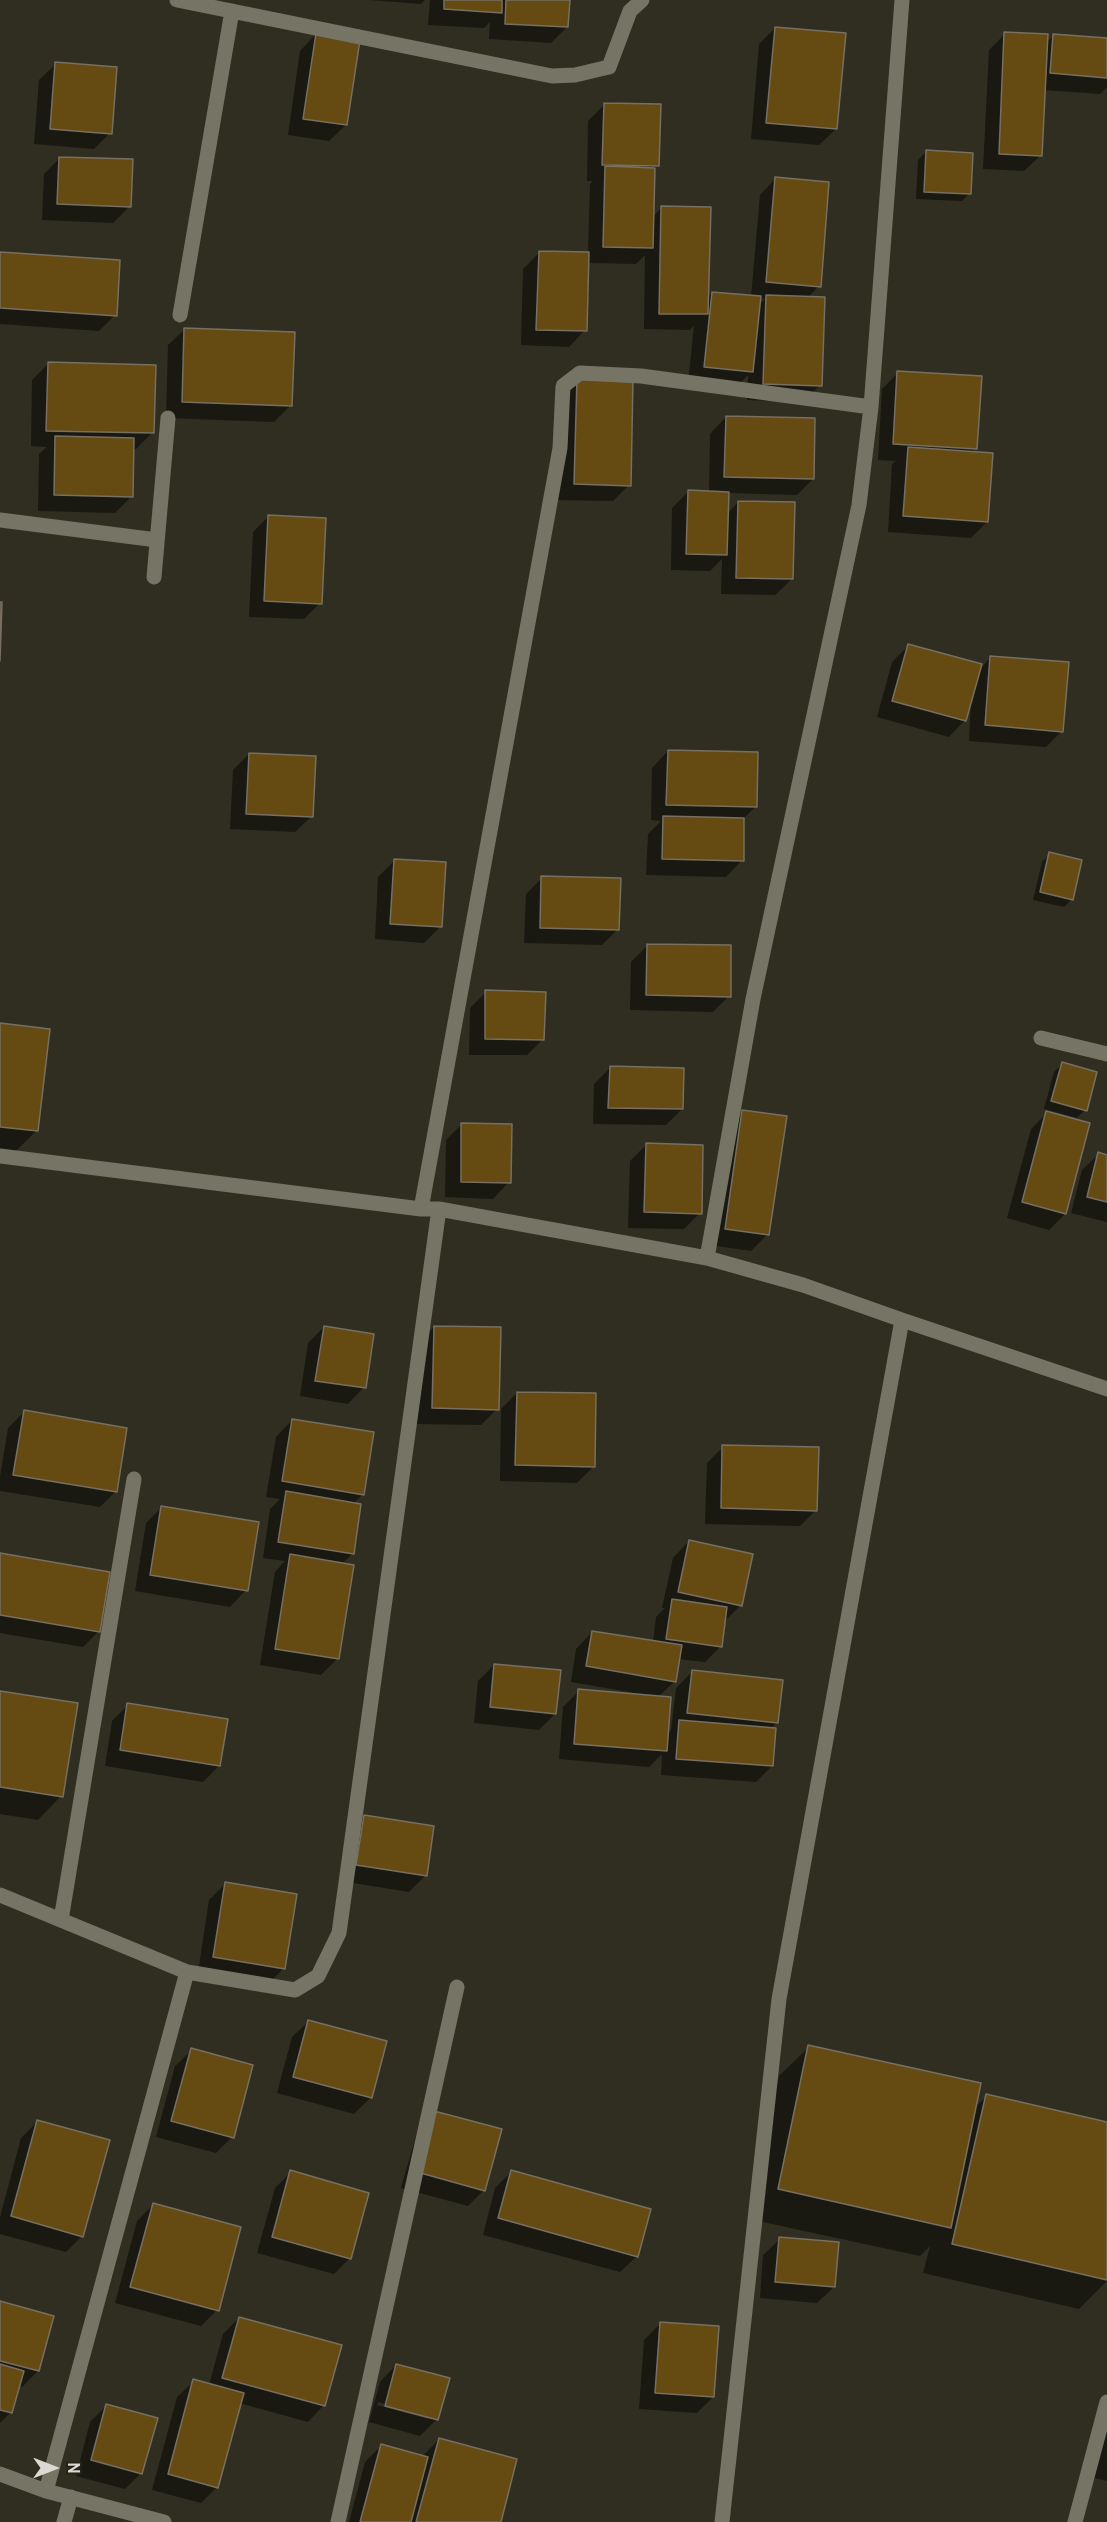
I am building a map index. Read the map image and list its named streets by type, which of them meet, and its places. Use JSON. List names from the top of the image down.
{
  "north": "right"
}
